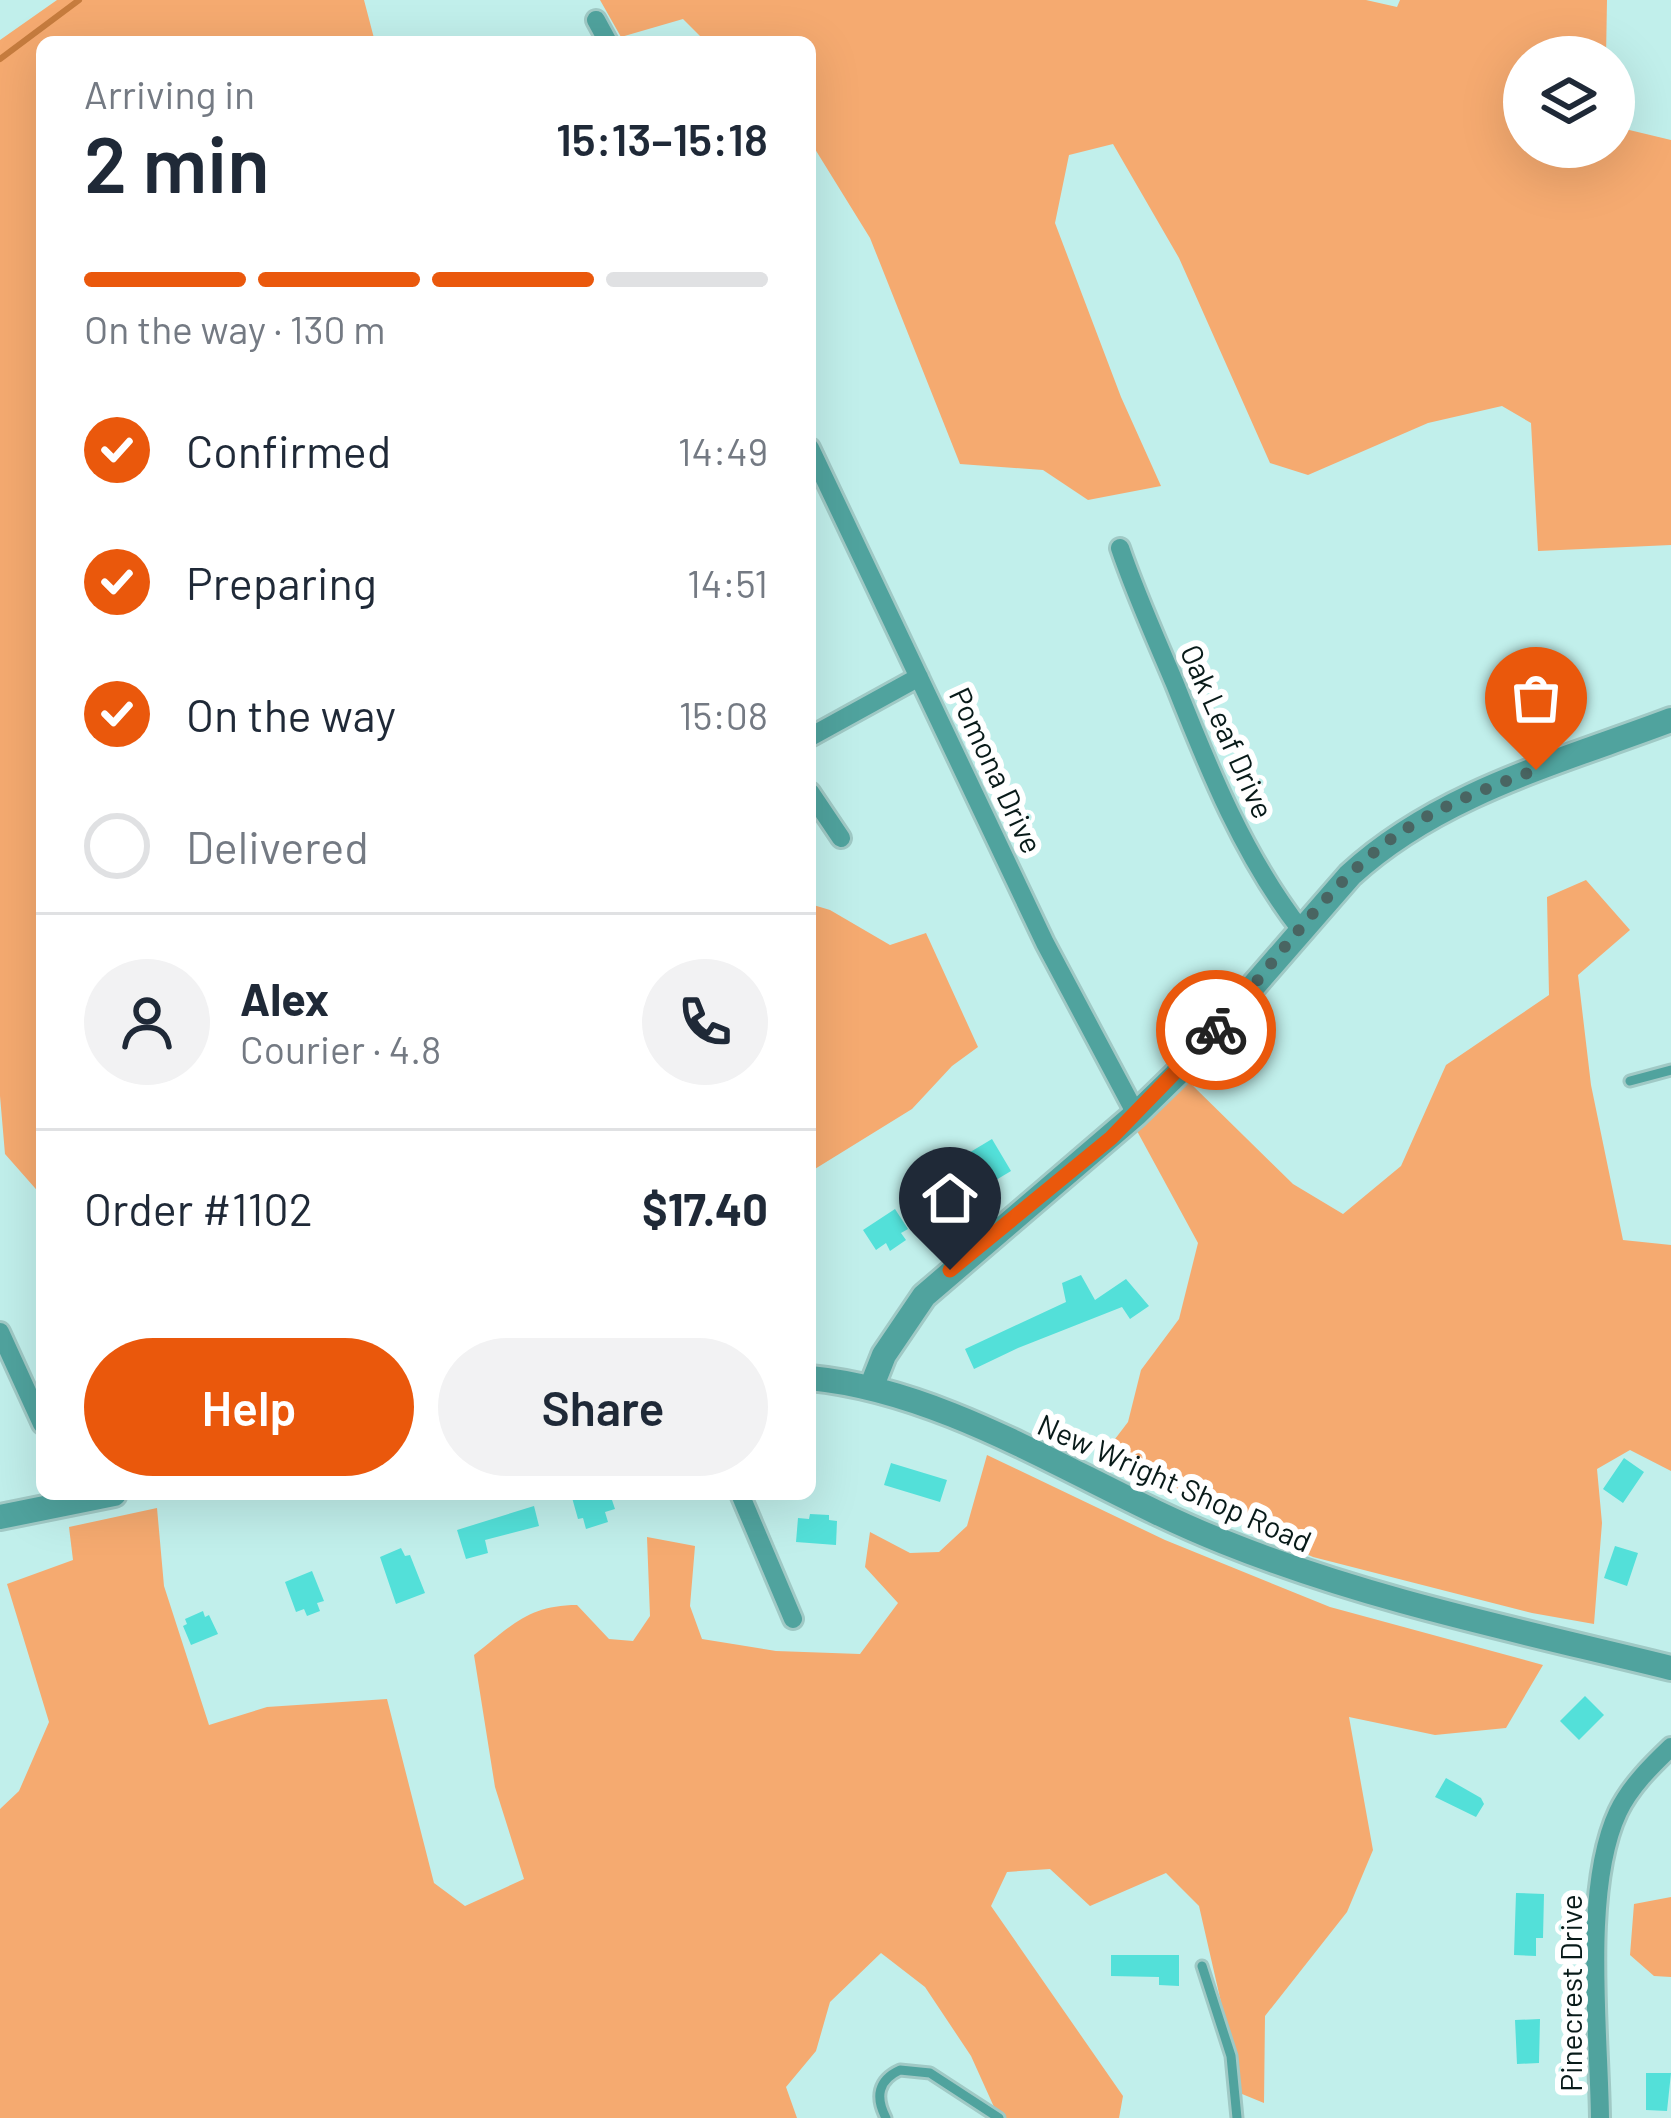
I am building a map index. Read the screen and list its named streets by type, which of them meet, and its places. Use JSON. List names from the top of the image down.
{
  "streets": {
    "street": [
      "Oak Leaf Drive",
      "Pomona Drive",
      "New Wright Shop Road",
      "Pinecrest Drive"
    ]
  },
  "page": {
    "heading": ["2 min", "Arriving in", "15:13–15:18"],
    "panel": [
      "Alex",
      "Courier · 4.8",
      "Order #1102",
      "$17.40"
    ],
    "bar": "On the way · 130 m",
    "list": [
      ["Confirmed", "14:49"],
      ["Preparing", "14:51"],
      ["On the way", "15:08"],
      "Delivered"
    ],
    "buttons": ["Help", "Share"]
  }
}
